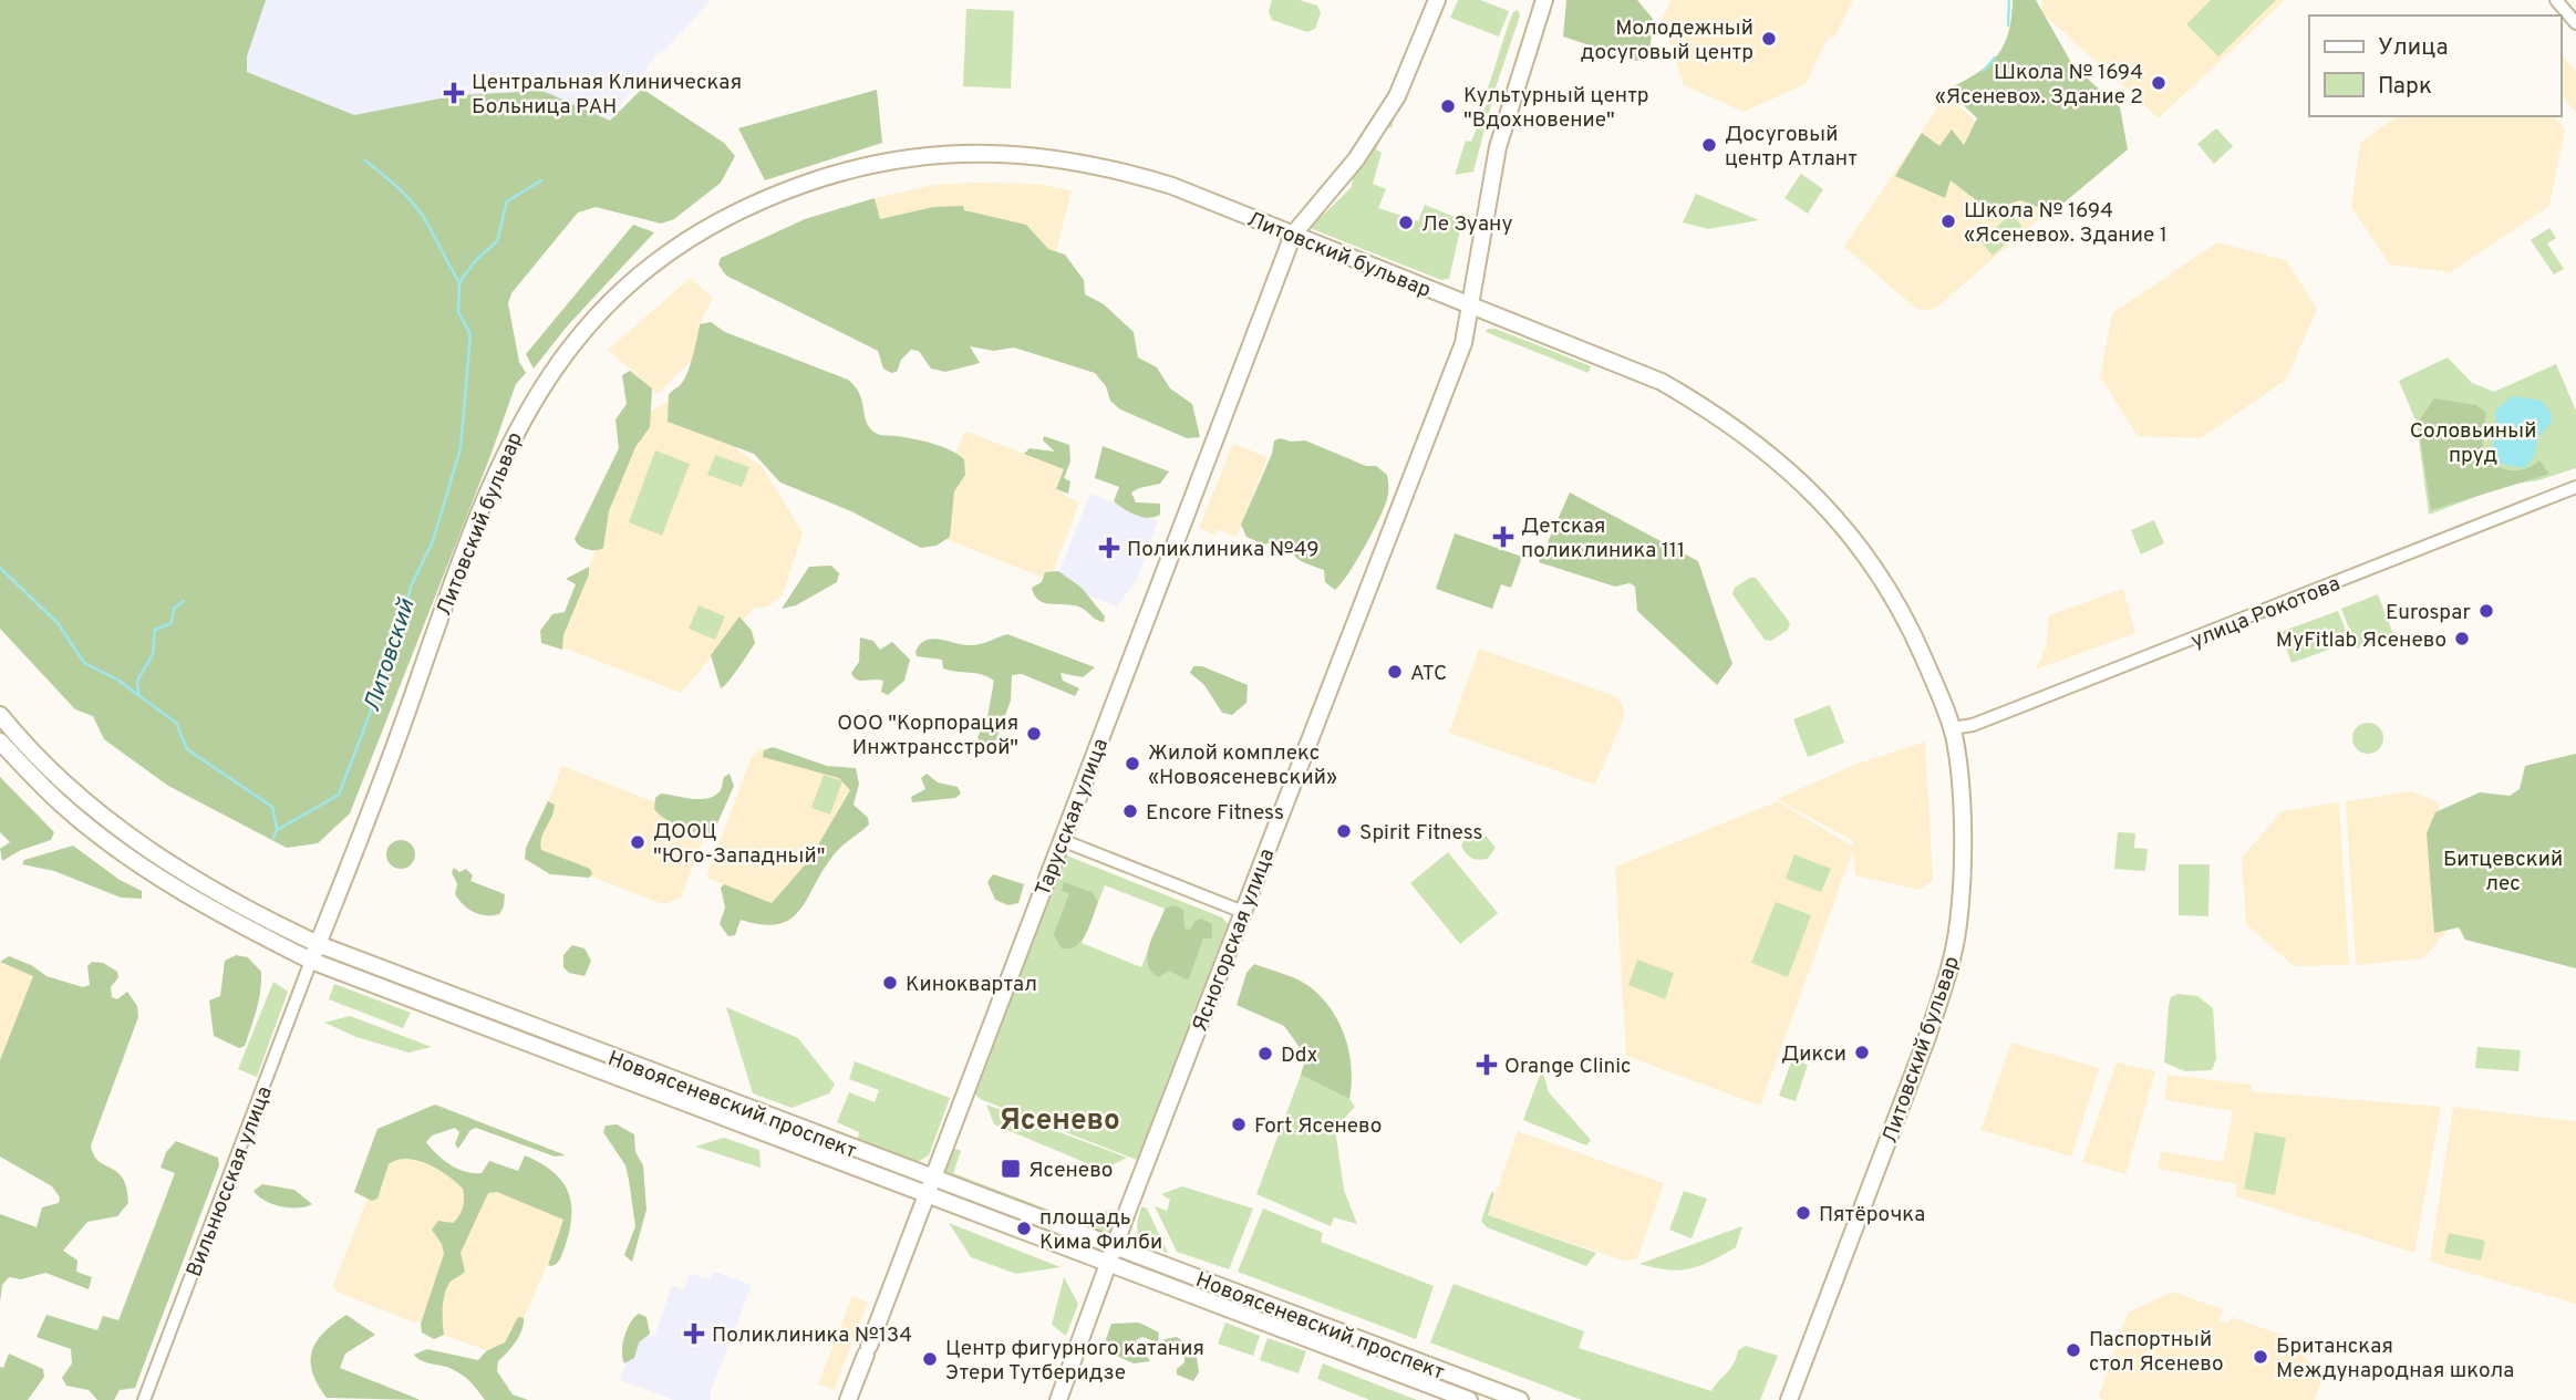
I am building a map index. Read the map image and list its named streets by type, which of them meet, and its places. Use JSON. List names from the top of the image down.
{
  "streets": {
    "main road": [
      "Литовский бульвар",
      "Тарусская улица",
      "Ясногорская улица",
      "Новоясеневский проспект"
    ],
    "street": ["улица Рокотова", "Вильнюсская улица"]
  },
  "crossings": [
    ["Литовский бульвар", "улица Рокотова"],
    ["Литовский бульвар", "Тарусская улица"],
    ["Литовский бульвар", "Ясногорская улица"],
    ["Литовский бульвар", "Новоясеневский проспект"],
    ["Литовский бульвар", "Вильнюсская улица"],
    ["Тарусская улица", "Новоясеневский проспект"],
    ["Ясногорская улица", "Новоясеневский проспект"],
    ["Новоясеневский проспект", "Вильнюсская улица"]
  ],
  "districts": ["Ясенево"],
  "water": ["Литовский"],
  "parks": ["Соловьиный пруд", "Битцевский лес"],
  "places": {
    "other": [
      "Молодежный досуговый центр",
      "Школа № 1694 «Ясенево». Здание 2",
      "Культурный центр \"Вдохновение\"",
      "Досуговый центр Атлант",
      "Школа № 1694 «Ясенево». Здание 1",
      "Ле Зуану",
      "Eurospar",
      "MyFitlab Ясенево",
      "АТС",
      "ООО \"Корпорация Инжтрансстрой\"",
      "Жилой комплекс «Новоясеневский»",
      "Encore Fitness",
      "Spirit Fitness",
      "ДООЦ \"Юго-Западный\"",
      "Киноквартал",
      "Дикси",
      "Ddx",
      "Fort Ясенево",
      "Пятёрочка",
      "площадь Кима Филби",
      "Паспортный стол Ясенево",
      "Британская Международная школа",
      "Центр фигурного катания Этери Тутберидзе"
    ],
    "health": [
      "Центральная Клиническая Больница РАН",
      "Детская поликлиника 111",
      "Поликлиника №49",
      "Orange Clinic",
      "Поликлиника №134"
    ],
    "transit": ["Ясенево"]
  },
  "legend": ["Улица", "Парк"]
}
